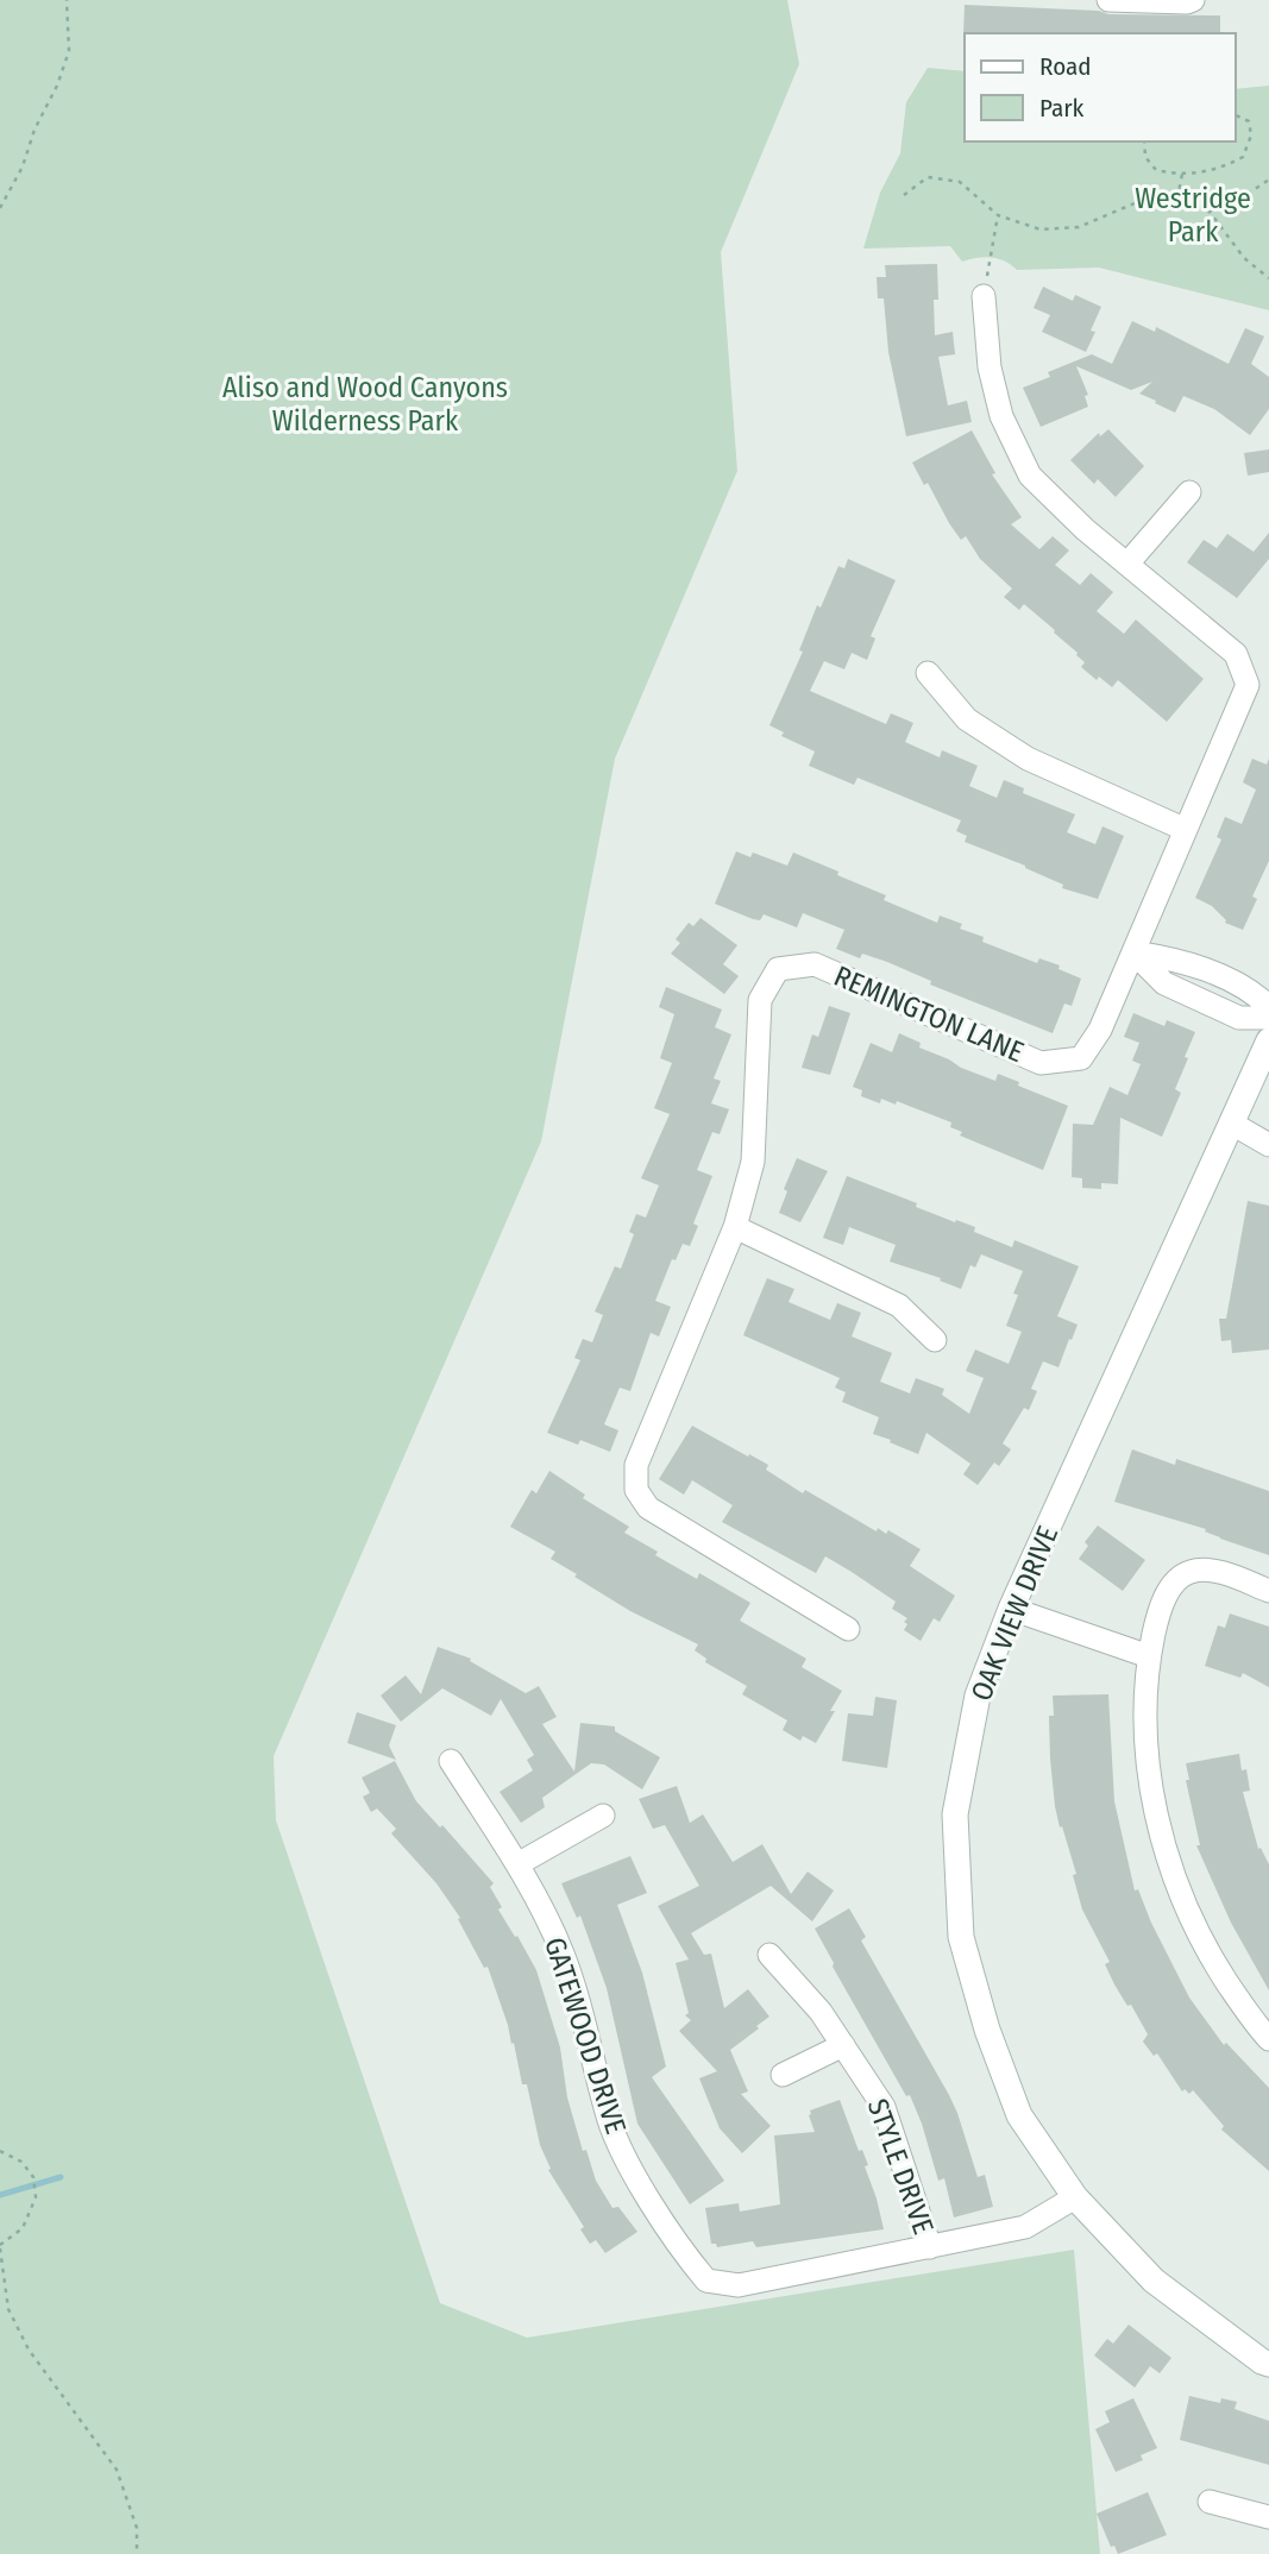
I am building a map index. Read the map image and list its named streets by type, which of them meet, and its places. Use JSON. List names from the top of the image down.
{
  "streets": {
    "street": [
      "REMINGTON LANE",
      "OAK VIEW DRIVE",
      "GATEWOOD DRIVE",
      "STYLE DRIVE"
    ]
  },
  "crossings": [
    ["OAK VIEW DRIVE", "GATEWOOD DRIVE"],
    ["GATEWOOD DRIVE", "STYLE DRIVE"]
  ],
  "parks": ["Westridge Park", "Aliso and Wood Canyons Wilderness Park"],
  "legend": ["Road", "Park"]
}
